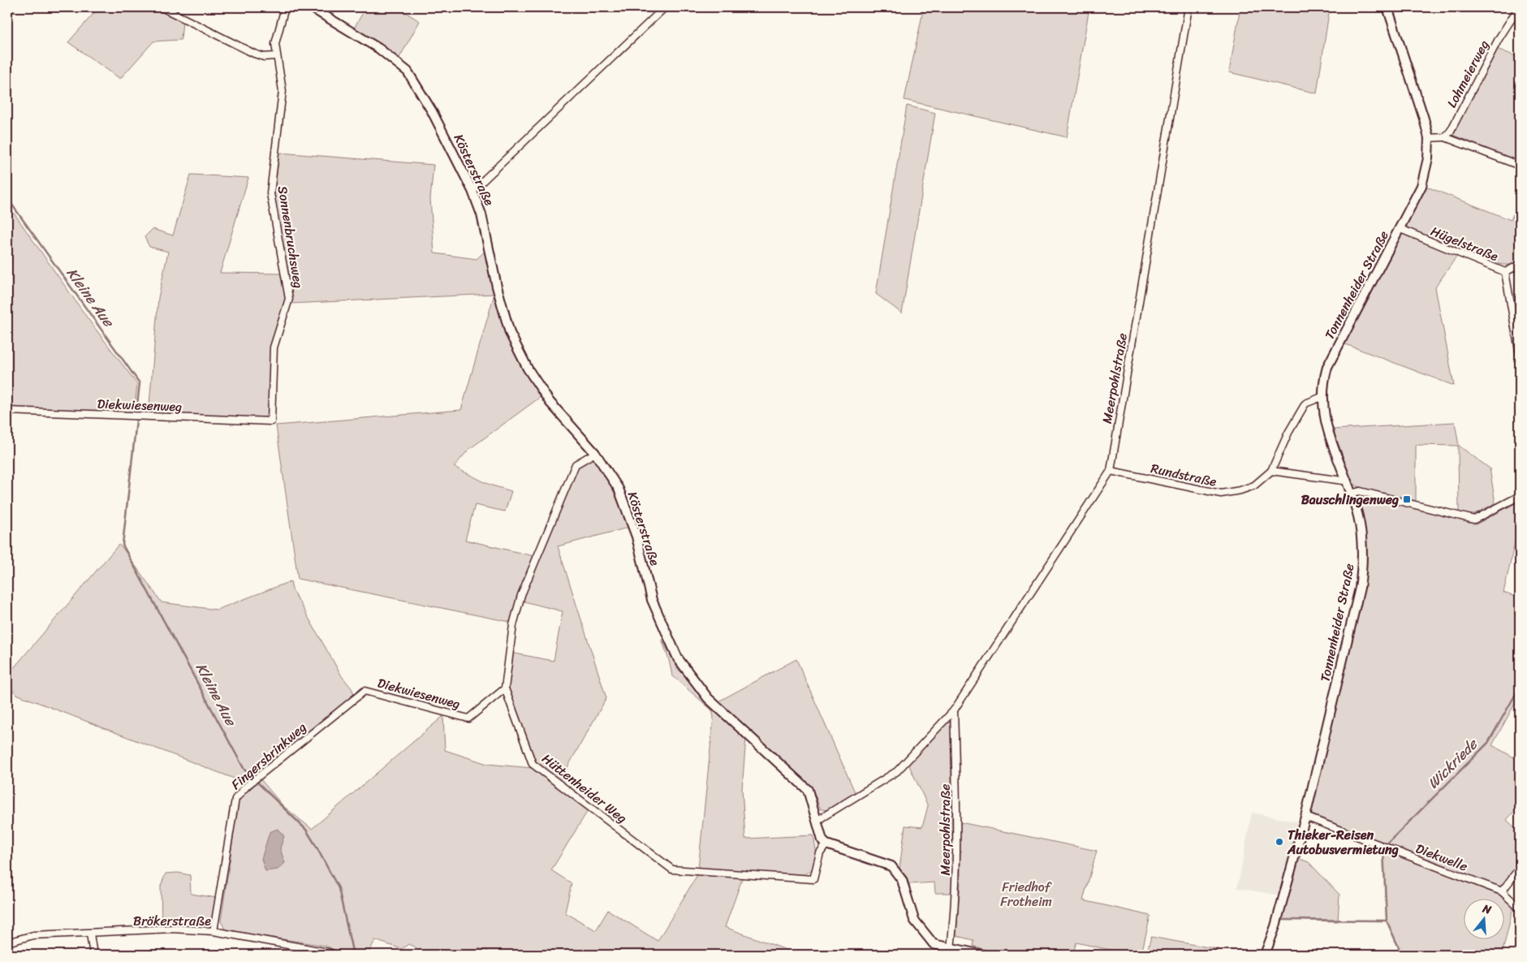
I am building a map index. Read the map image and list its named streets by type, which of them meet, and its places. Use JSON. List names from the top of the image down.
{
  "streets": {
    "main road": ["Kösterstraße", "Tonnenheider Straße"],
    "street": [
      "Lohmeierweg",
      "Sonnenbruchsweg",
      "Hügelstraße",
      "Meerpohlstraße",
      "Diekwiesenweg",
      "Rundstraße",
      "Fingersbrinkweg",
      "Hüttenheider Weg",
      "Diekwelle",
      "Brökerstraße"
    ]
  },
  "crossings": [
    ["Kösterstraße", "Meerpohlstraße"],
    ["Kösterstraße", "Hüttenheider Weg"],
    ["Sonnenbruchsweg", "Diekwiesenweg"],
    ["Hügelstraße", "Tonnenheider Straße"],
    ["Tonnenheider Straße", "Rundstraße"],
    ["Tonnenheider Straße", "Diekwelle"],
    ["Meerpohlstraße", "Rundstraße"],
    ["Diekwiesenweg", "Fingersbrinkweg"],
    ["Diekwiesenweg", "Hüttenheider Weg"],
    ["Fingersbrinkweg", "Brökerstraße"]
  ],
  "water": ["Kleine Aue", "Wickriede"],
  "parks": ["Friedhof Frotheim"],
  "places": {
    "transit": ["Bauschlingenweg"],
    "other": ["Thieker-Reisen Autobusvermietung"]
  },
  "north": "top"
}
